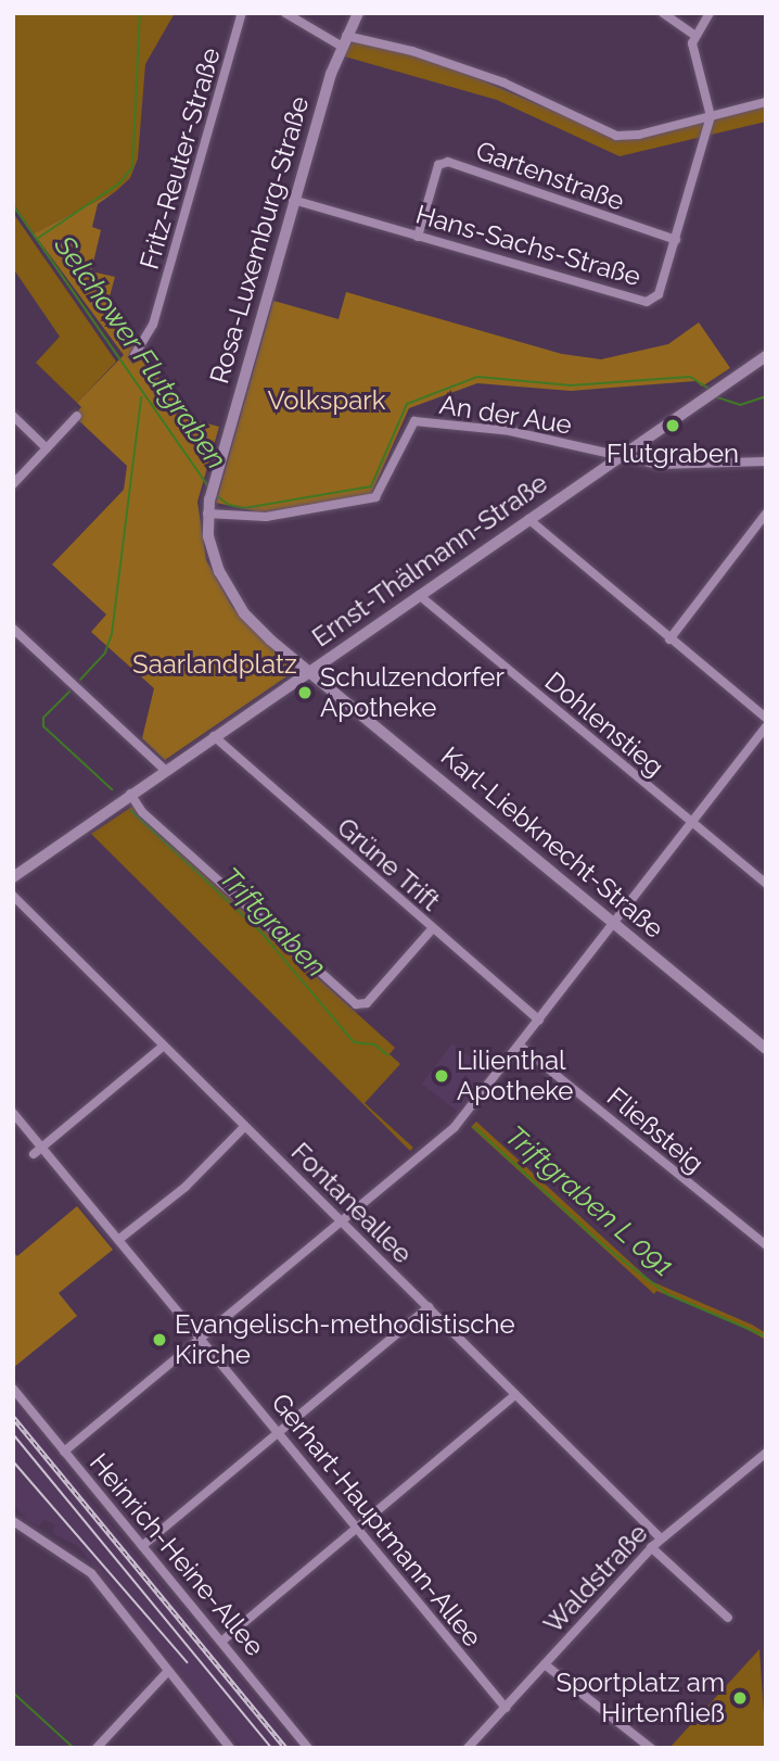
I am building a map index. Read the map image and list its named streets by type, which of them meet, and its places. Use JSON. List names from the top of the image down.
{
  "streets": {
    "street": [
      "Fritz-Reuter-Straße",
      "Gartenstraße",
      "Rosa-Luxemburg-Straße",
      "Hans-Sachs-Straße",
      "An der Aue",
      "Ernst-Thälmann-Straße",
      "Dohlenstieg",
      "Karl-Liebknecht-Straße",
      "Grüne Trift",
      "Fließsteig",
      "Fontaneallee",
      "Gerhart-Hauptmann-Allee",
      "Heinrich-Heine-Allee",
      "Waldstraße"
    ]
  },
  "crossings": [
    ["Gartenstraße", "Hans-Sachs-Straße"],
    ["Rosa-Luxemburg-Straße", "Hans-Sachs-Straße"],
    ["Rosa-Luxemburg-Straße", "An der Aue"],
    ["Rosa-Luxemburg-Straße", "Ernst-Thälmann-Straße"],
    ["Rosa-Luxemburg-Straße", "Karl-Liebknecht-Straße"],
    ["An der Aue", "Ernst-Thälmann-Straße"],
    ["Ernst-Thälmann-Straße", "Dohlenstieg"],
    ["Ernst-Thälmann-Straße", "Karl-Liebknecht-Straße"],
    ["Ernst-Thälmann-Straße", "Grüne Trift"],
    ["Fontaneallee", "Waldstraße"],
    ["Gerhart-Hauptmann-Allee", "Waldstraße"]
  ],
  "water": ["Selchower Flutgraben", "Triftgraben", "Triftgraben L 091"],
  "parks": ["Volkspark", "Saarlandplatz"],
  "places": [
    "Flutgraben",
    "Schulzendorfer Apotheke",
    "Lilienthal Apotheke",
    "Evangelisch-methodistische Kirche",
    "Sportplatz am Hirtenfließ"
  ]
}
